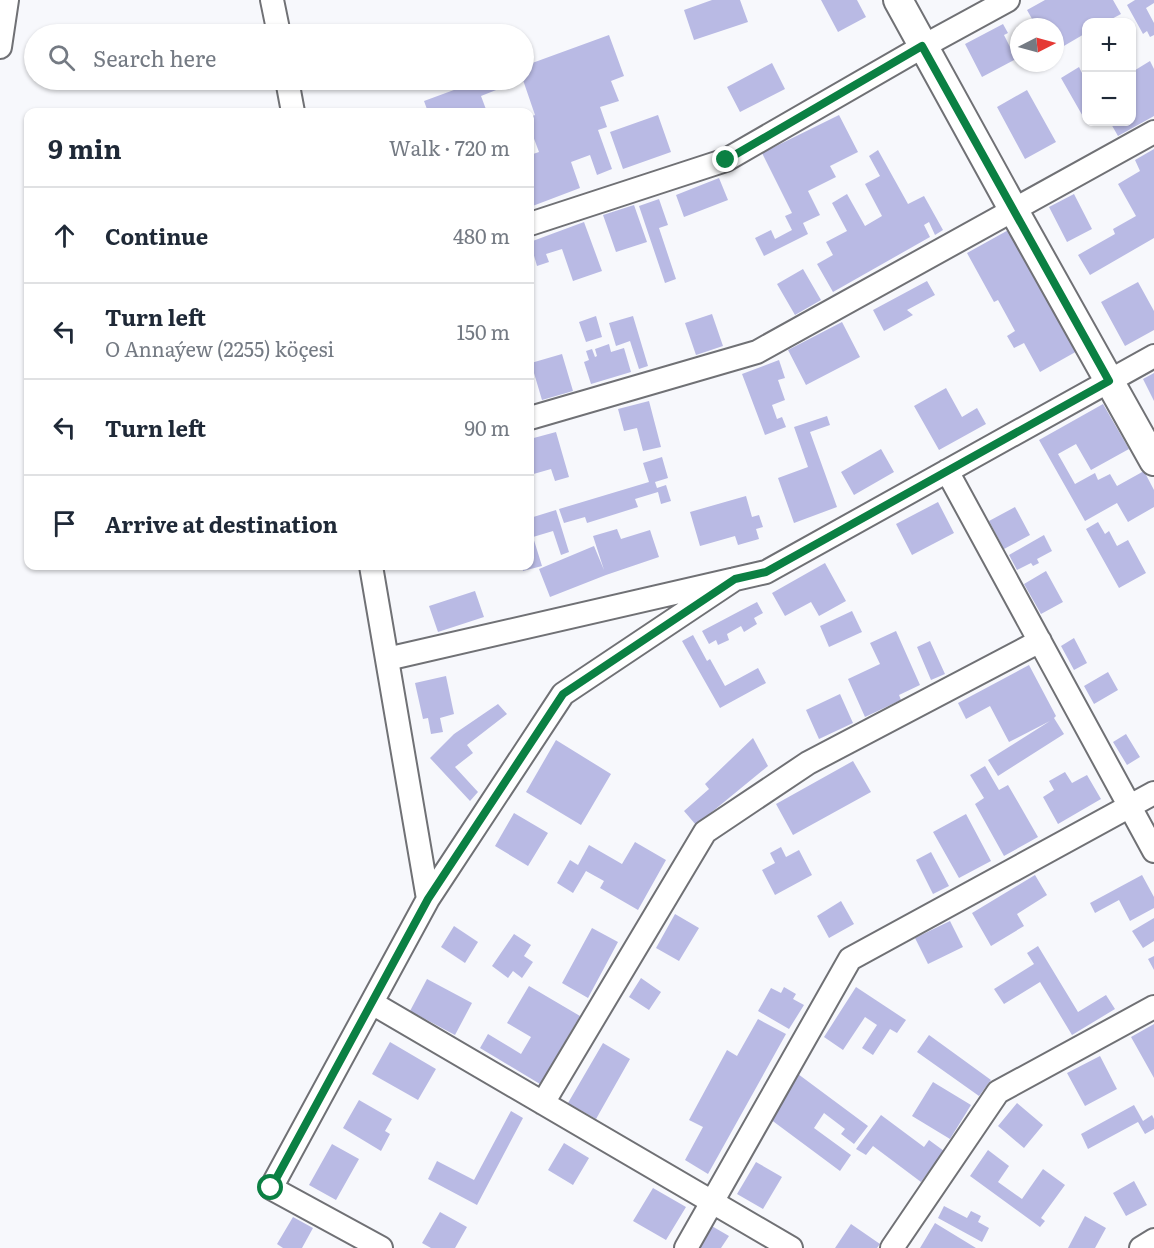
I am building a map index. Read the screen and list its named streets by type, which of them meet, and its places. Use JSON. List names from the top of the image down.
{
  "north": "right",
  "page": {
    "map_buttons": ["+", "−"],
    "search": "Search here",
    "heading": ["9 min", "Walk · 720 m"],
    "list": [
      ["Continue", "480 m"],
      ["Turn left", "O Annaýew (2255) köçesi", "150 m"],
      ["Turn left", "90 m"],
      "Arrive at destination"
    ]
  }
}
